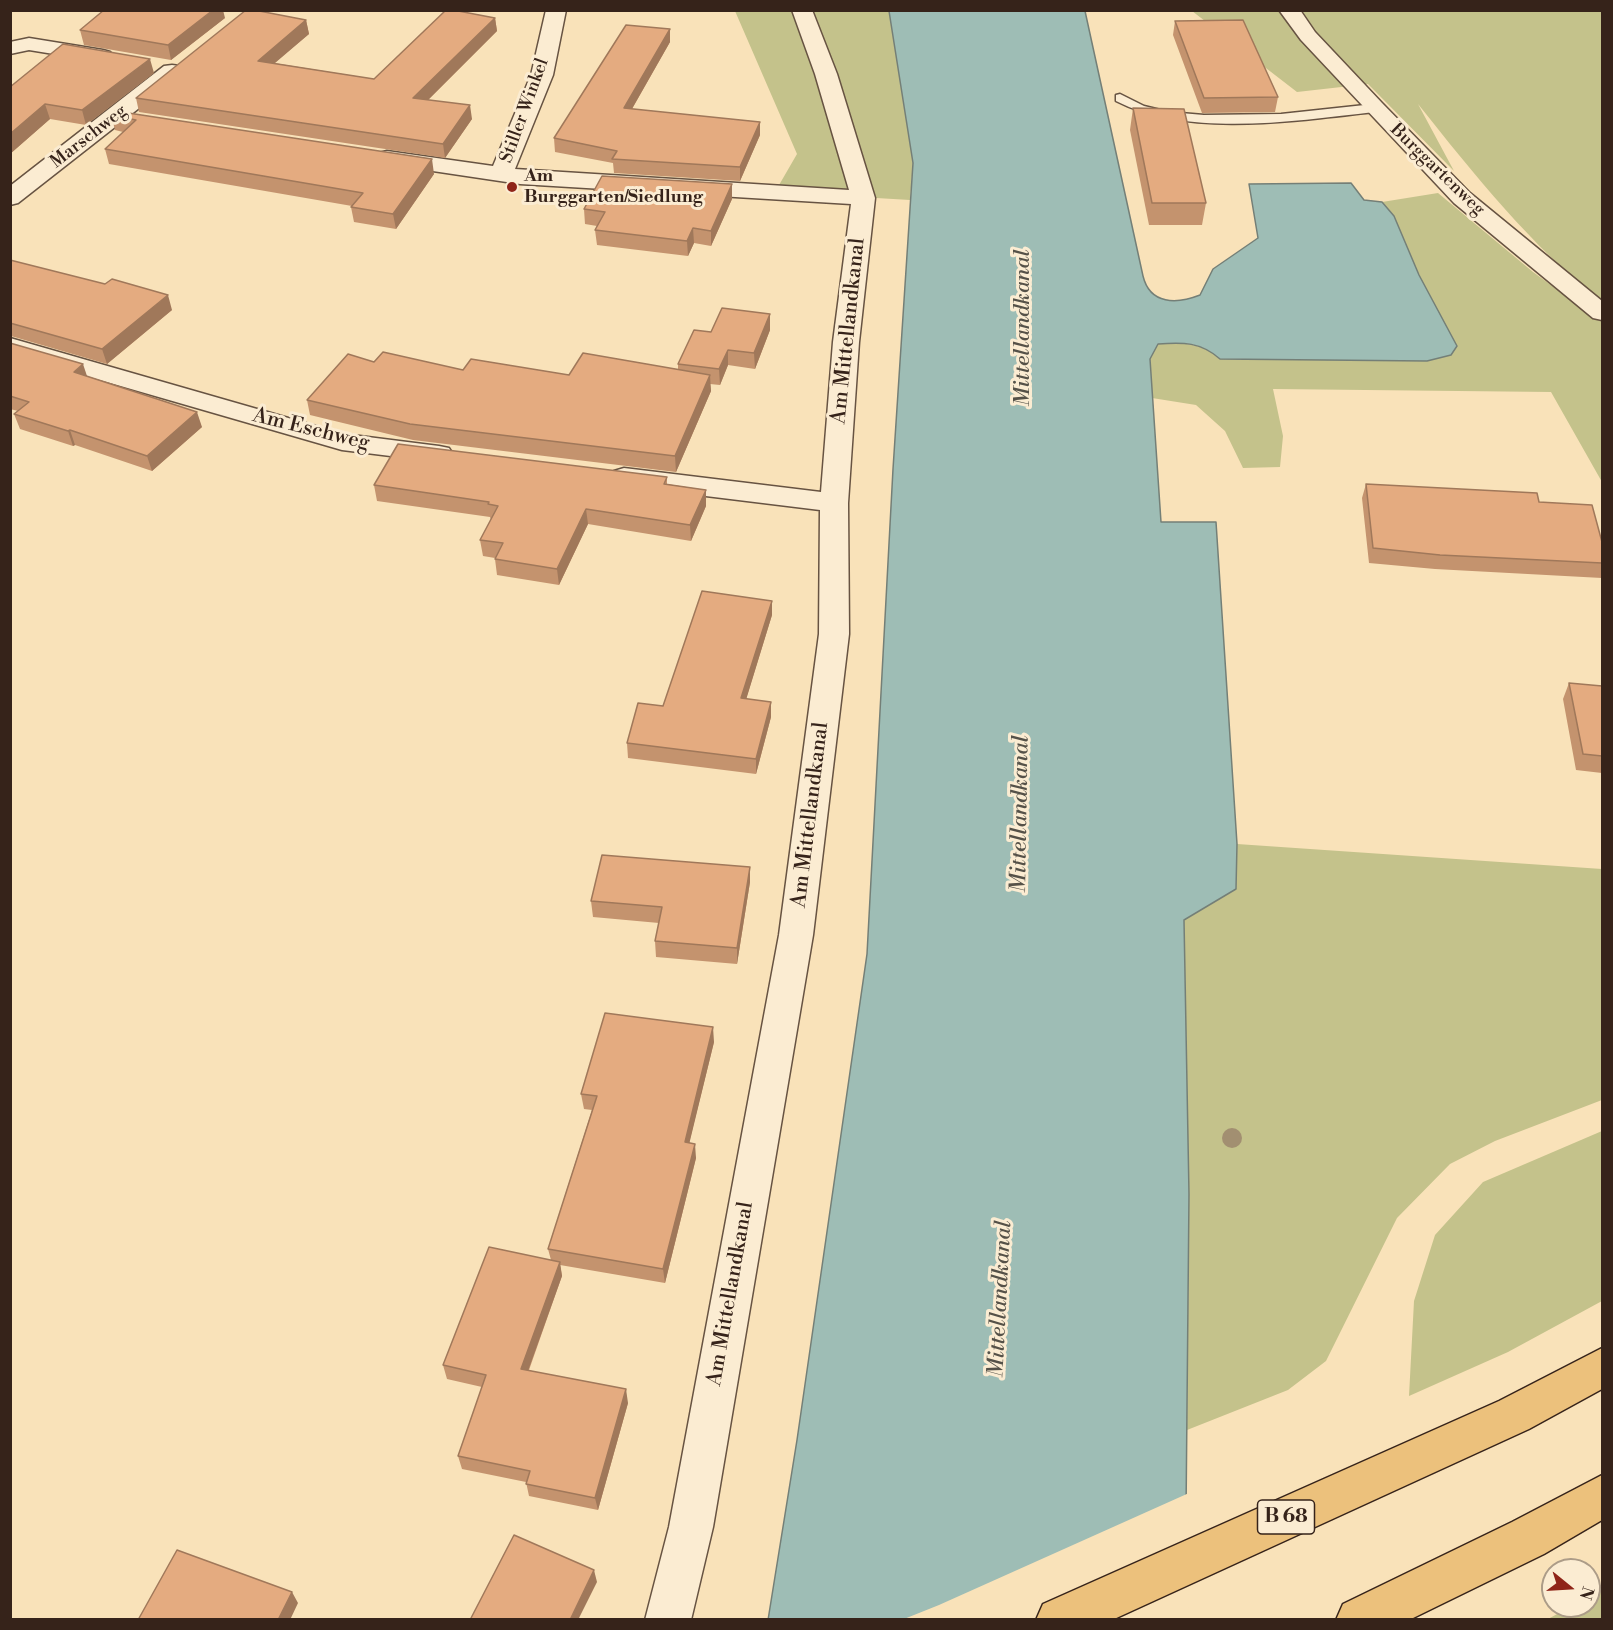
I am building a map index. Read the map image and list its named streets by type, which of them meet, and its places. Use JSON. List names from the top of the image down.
{
  "streets": {
    "highway": ["B 68"],
    "street": [
      "Stiller Winkel",
      "Marschweg",
      "Burggartenweg",
      "Am Mittellandkanal",
      "Am Eschweg"
    ]
  },
  "water": ["Mittellandkanal"],
  "places": ["Am Burggarten/Siedlung"],
  "north": "right"
}
